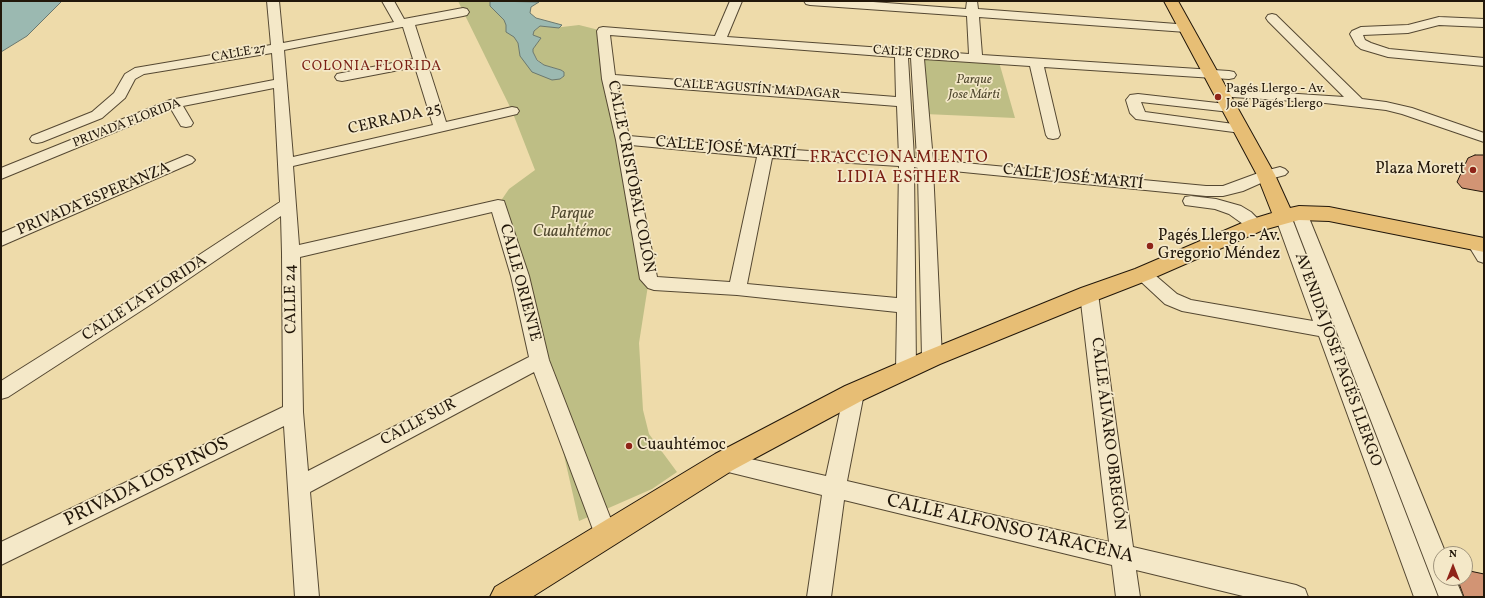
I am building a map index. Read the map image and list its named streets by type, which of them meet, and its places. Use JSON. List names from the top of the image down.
{
  "streets": {
    "main road": ["AVENIDA JOSÉ PAGÉS LLERGO"],
    "street": [
      "CALLE 27",
      "CALLE CEDRO",
      "CALLE AGUSTÍN MADAGAR",
      "CERRADA 25",
      "PRIVADA FLORIDA",
      "CALLE JOSÉ MARTÍ",
      "CALLE CRISTÓBAL COLÓN",
      "PRIVADA ESPERANZA",
      "CALLE ORIENTE",
      "CALLE LA FLORIDA",
      "CALLE 24",
      "CALLE SUR",
      "CALLE ÁLVARO OBREGÓN",
      "PRIVADA LOS PINOS",
      "CALLE ALFONSO TARACENA"
    ]
  },
  "crossings": [
    ["CALLE 27", "CALLE 24"],
    ["CALLE CEDRO", "CALLE CRISTÓBAL COLÓN"],
    ["CALLE CEDRO", "AVENIDA JOSÉ PAGÉS LLERGO"],
    ["CALLE AGUSTÍN MADAGAR", "CALLE CRISTÓBAL COLÓN"],
    ["CERRADA 25", "CALLE 24"],
    ["PRIVADA FLORIDA", "CALLE 24"],
    ["CALLE JOSÉ MARTÍ", "CALLE CRISTÓBAL COLÓN"],
    ["CALLE JOSÉ MARTÍ", "AVENIDA JOSÉ PAGÉS LLERGO"],
    ["CALLE ORIENTE", "CALLE 24"],
    ["CALLE ORIENTE", "CALLE SUR"],
    ["CALLE LA FLORIDA", "CALLE 24"],
    ["CALLE 24", "CALLE SUR"],
    ["CALLE 24", "PRIVADA LOS PINOS"],
    ["CALLE ÁLVARO OBREGÓN", "CALLE ALFONSO TARACENA"]
  ],
  "districts": ["COLONIA FLORIDA", "FRACCIONAMIENTO LIDIA ESTHER"],
  "parks": ["Parque Jose Márti", "Parque Cuauhtémoc"],
  "places": [
    "Pagés Llergo - Av. José Pagés Llergo",
    "Plaza Morett",
    "Pagés Llergo - Av. Gregorio Méndez",
    "Cuauhtémoc"
  ],
  "north": "top"
}
